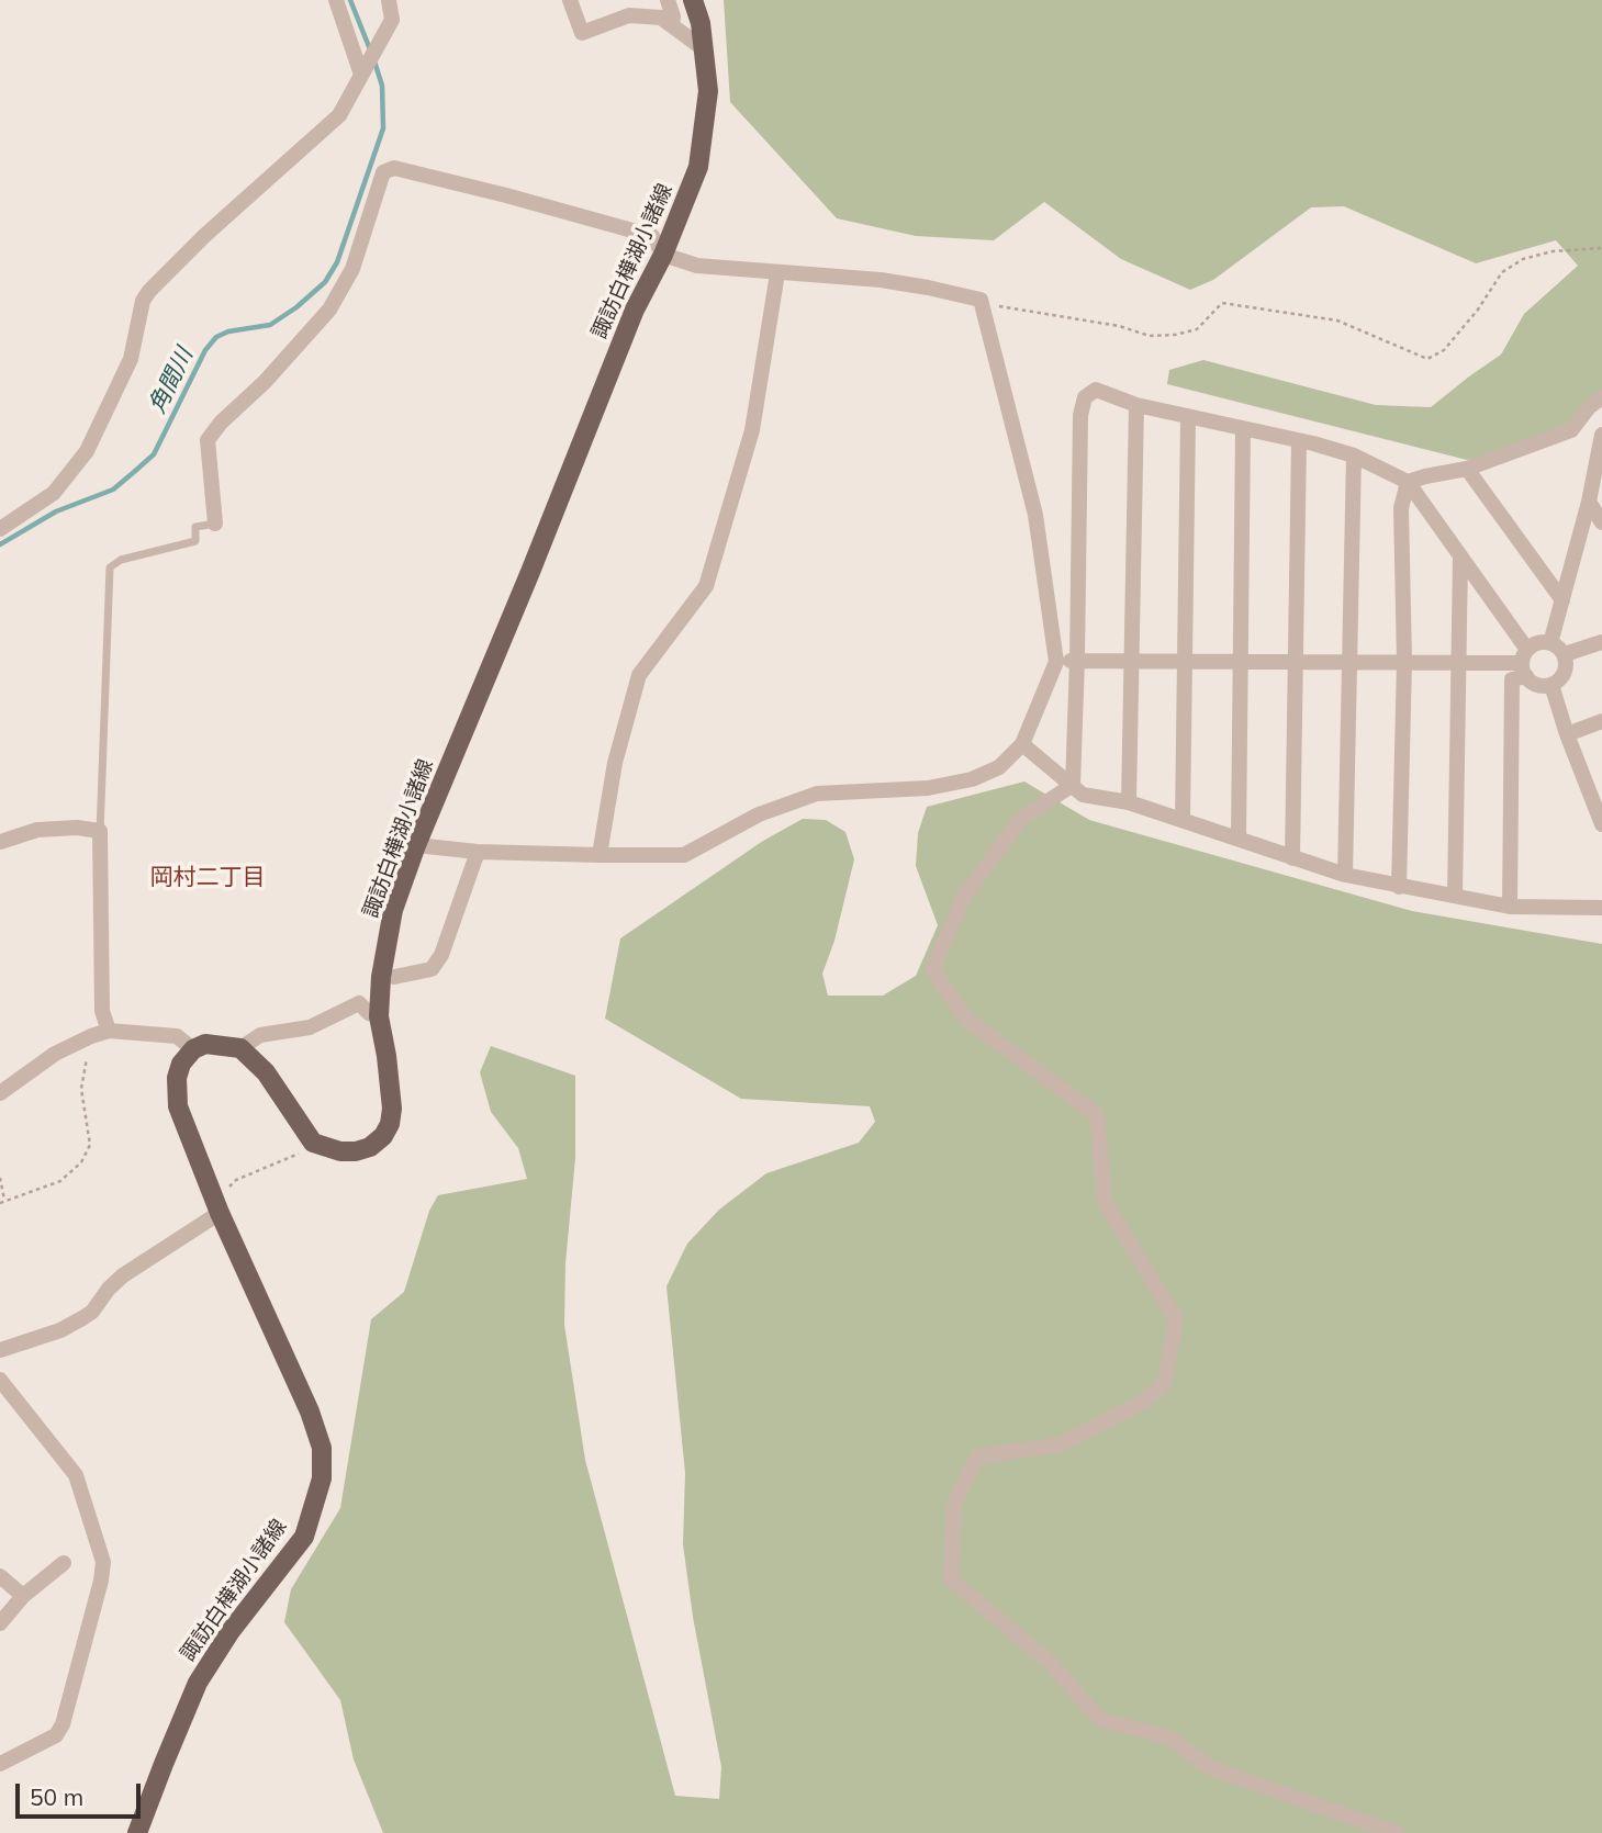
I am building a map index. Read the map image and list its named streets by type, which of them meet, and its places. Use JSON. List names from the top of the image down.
{
  "streets": {
    "main road": ["諏訪白樺湖小諸線"]
  },
  "districts": ["岡村二丁目"],
  "water": ["角間川"],
  "scale_bar": "50 m"
}
